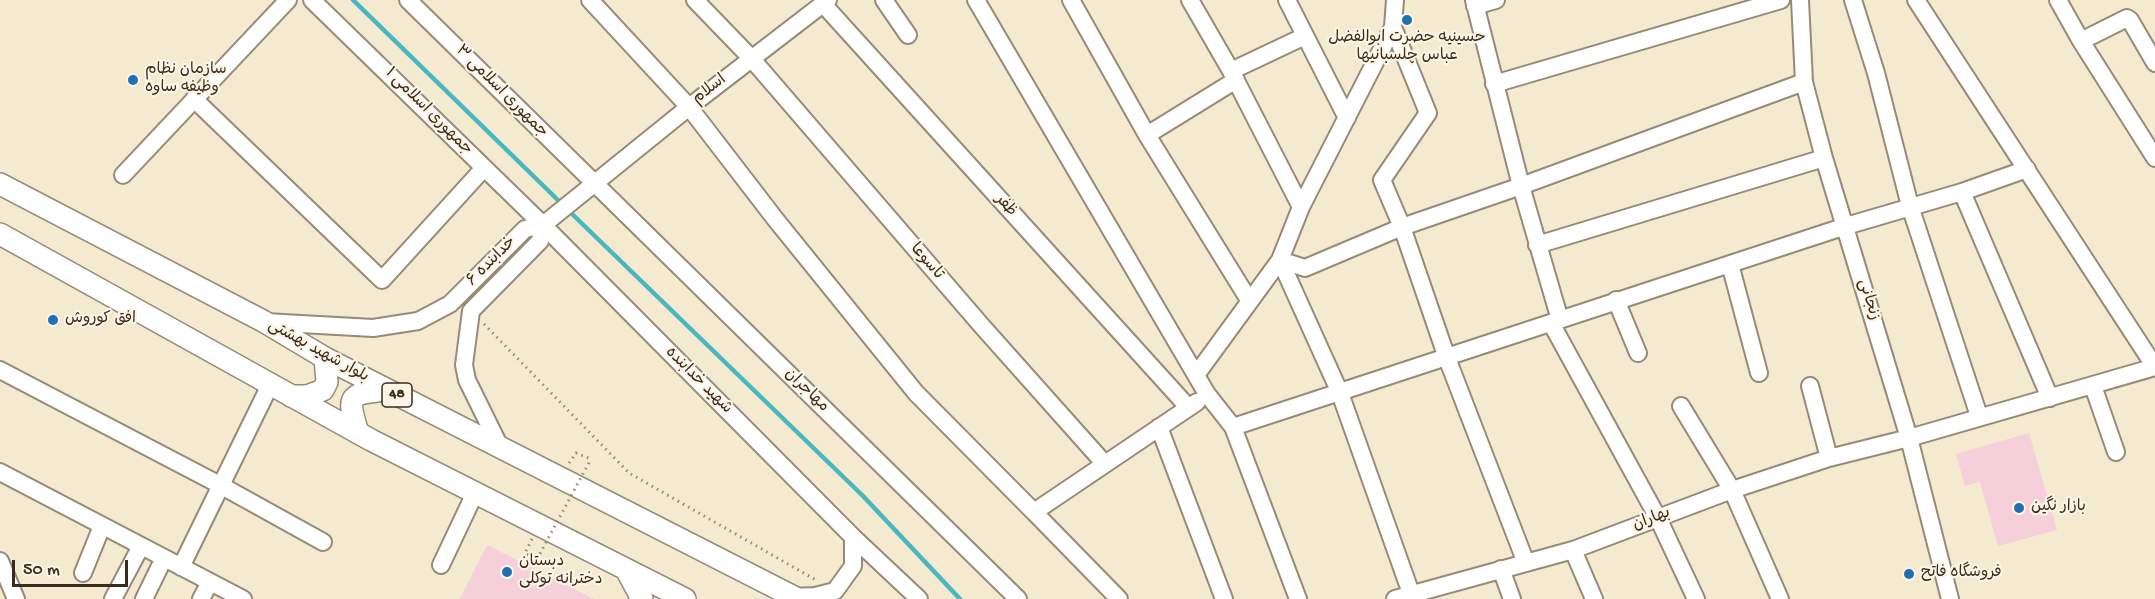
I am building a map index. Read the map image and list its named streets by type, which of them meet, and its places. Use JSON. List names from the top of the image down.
{
  "streets": {
    "main road": ["بلوار شهید بهشتی", "48"],
    "street": [
      "اسلام",
      "جمهوری اسلامی ۳",
      "جمهوری اسلامی ۱",
      "ظفر",
      "خدابنده ۶",
      "تاسوعا",
      "زنجانی",
      "شهید خدابنده",
      "مهاجران",
      "بهاران"
    ]
  },
  "crossings": [
    ["اسلام", "جمهوری اسلامی ۳"],
    ["اسلام", "جمهوری اسلامی ۱"],
    ["اسلام", "ظفر"],
    ["اسلام", "خدابنده ۶"],
    ["اسلام", "تاسوعا"],
    ["اسلام", "شهید خدابنده"],
    ["اسلام", "مهاجران"],
    ["جمهوری اسلامی ۳", "مهاجران"],
    ["جمهوری اسلامی ۱", "خدابنده ۶"],
    ["جمهوری اسلامی ۱", "شهید خدابنده"],
    ["خدابنده ۶", "بلوار شهید بهشتی"],
    ["خدابنده ۶", "شهید خدابنده"],
    ["زنجانی", "بهاران"]
  ],
  "places": [
    "حسینیه حضرت ابوالفضل عباس چلسبانیها",
    "سازمان نظام وظیفه ساوه",
    "افق کوروش",
    "بازار نگین",
    "دبستان دخترانه توکلی",
    "فروشگاه فاتح"
  ],
  "scale_bar": "50 m"
}
